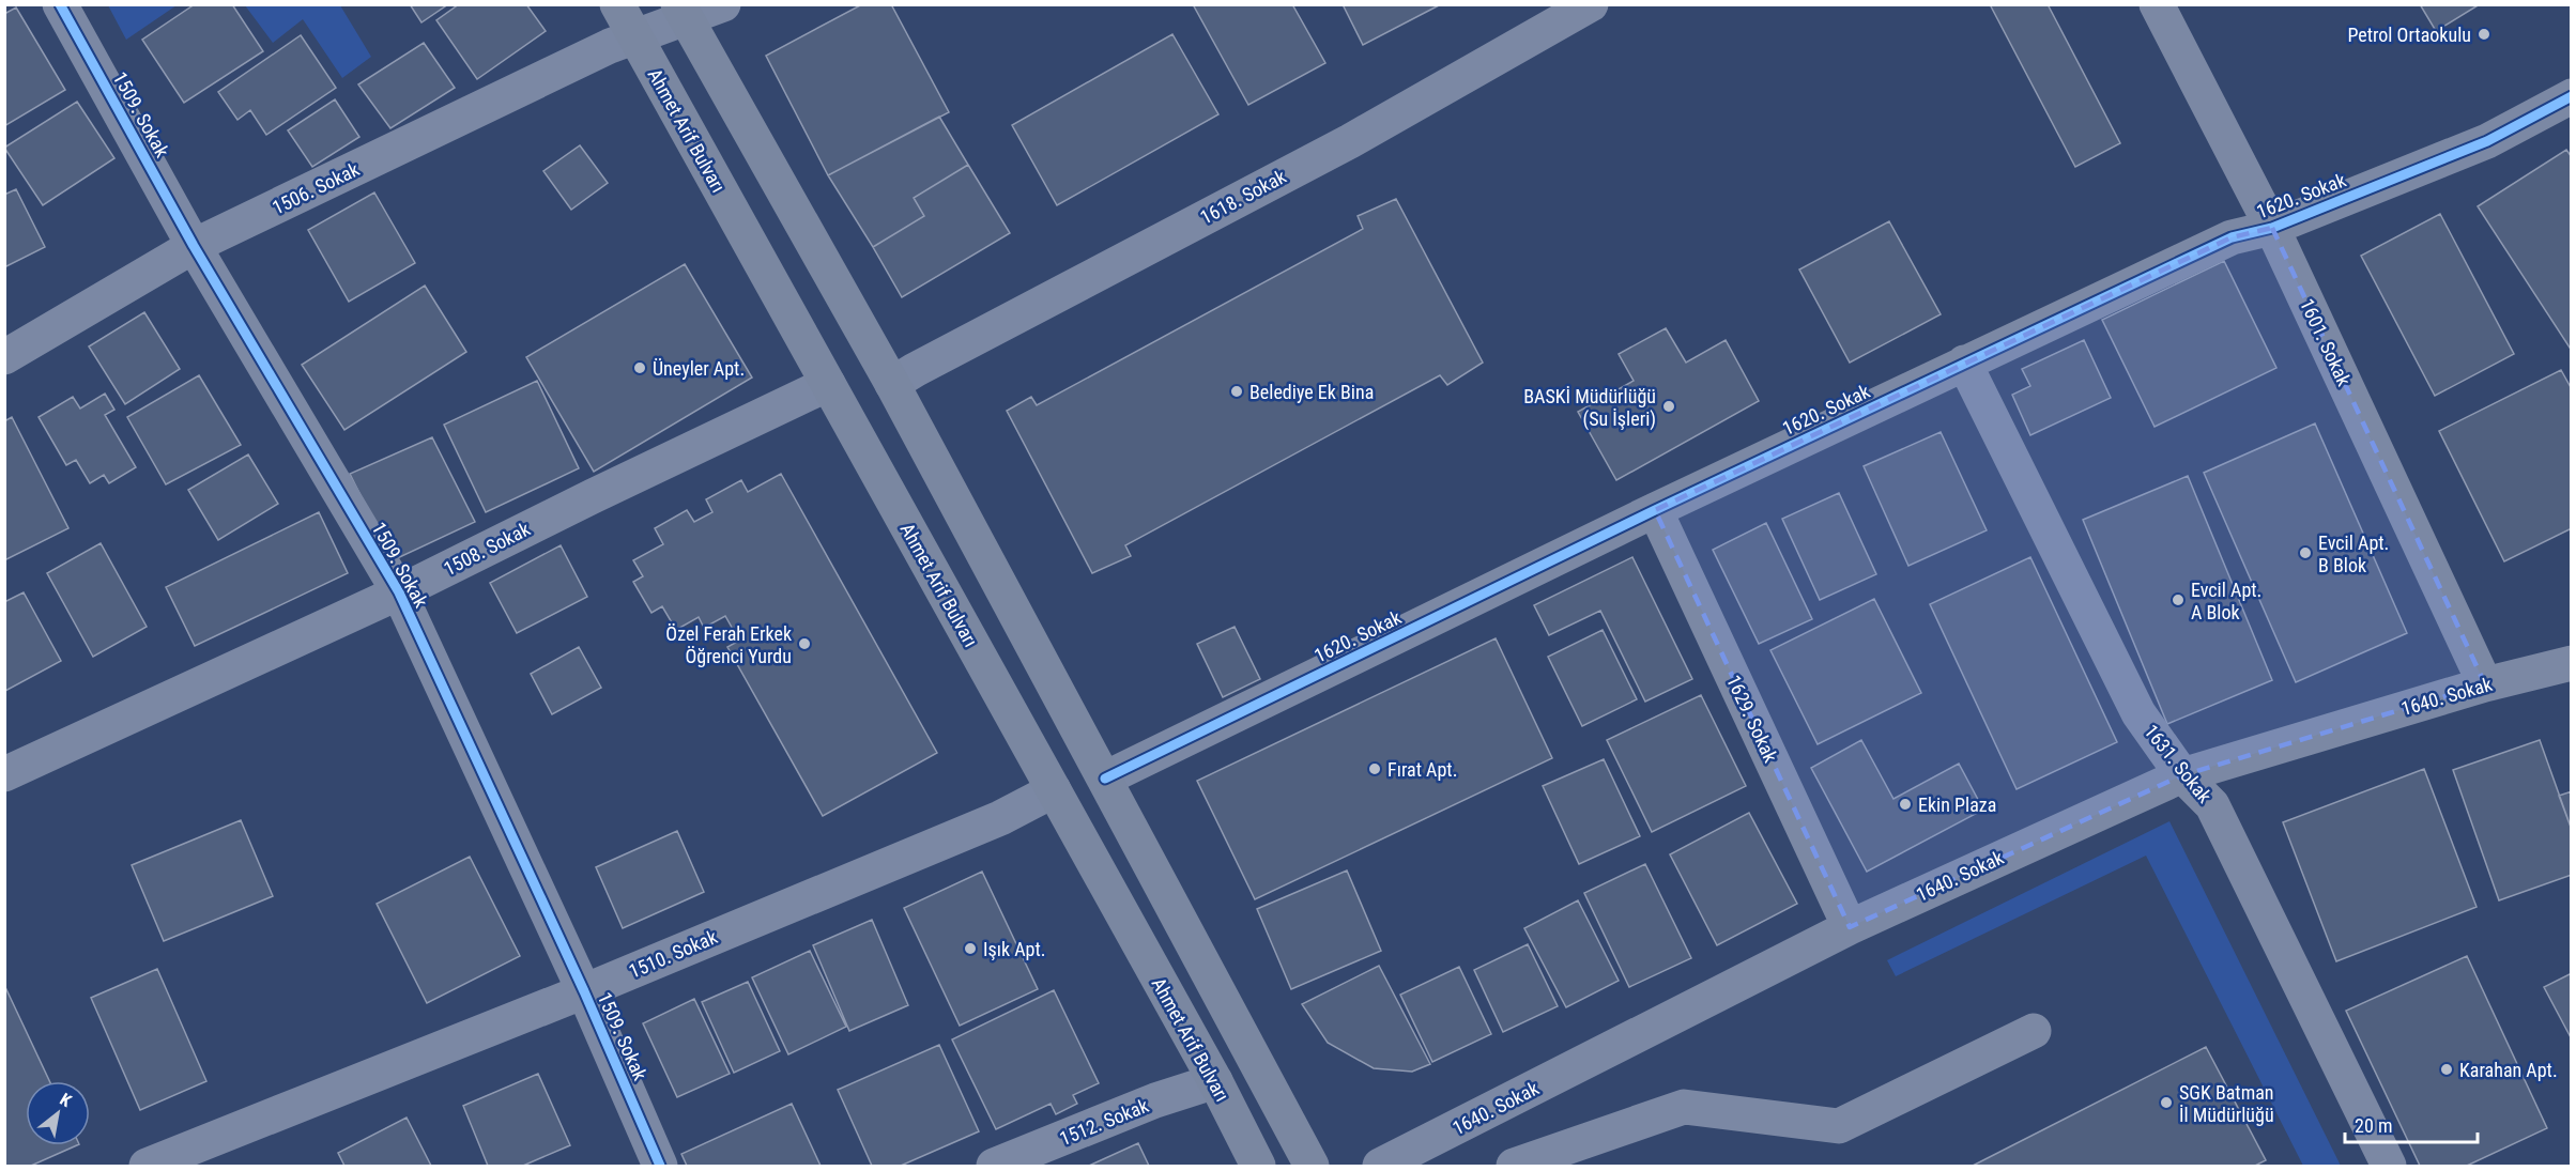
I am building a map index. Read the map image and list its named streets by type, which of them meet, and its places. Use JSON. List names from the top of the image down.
{
  "streets": {
    "main road": ["Ahmet Arif Bulvarı"],
    "street": [
      "1509. Sokak",
      "1506. Sokak",
      "1620. Sokak",
      "1618. Sokak",
      "1601. Sokak",
      "1508. Sokak",
      "1640. Sokak",
      "1629. Sokak",
      "1631. Sokak",
      "1510. Sokak",
      "1512. Sokak"
    ]
  },
  "crossings": [
    ["1509. Sokak", "1506. Sokak"],
    ["1509. Sokak", "1508. Sokak"],
    ["1509. Sokak", "1510. Sokak"],
    ["Ahmet Arif Bulvarı", "1506. Sokak"],
    ["Ahmet Arif Bulvarı", "1508. Sokak"],
    ["Ahmet Arif Bulvarı", "1510. Sokak"],
    ["Ahmet Arif Bulvarı", "1512. Sokak"],
    ["1620. Sokak", "1601. Sokak"],
    ["1620. Sokak", "1629. Sokak"],
    ["1620. Sokak", "1631. Sokak"],
    ["1601. Sokak", "1640. Sokak"],
    ["1640. Sokak", "1629. Sokak"],
    ["1640. Sokak", "1631. Sokak"]
  ],
  "places": [
    "Petrol Ortaokulu",
    "Üneyler Apt.",
    "Belediye Ek Bina",
    "BASKİ Müdürlüğü (Su İşleri)",
    "Evcil Apt. B Blok",
    "Evcil Apt. A Blok",
    "Özel Ferah Erkek Öğrenci Yurdu",
    "Fırat Apt.",
    "Ekin Plaza",
    "Işık Apt.",
    "Karahan Apt.",
    "SGK Batman İl Müdürlüğü"
  ],
  "scale_bar": "20 m",
  "north": "top right"
}
